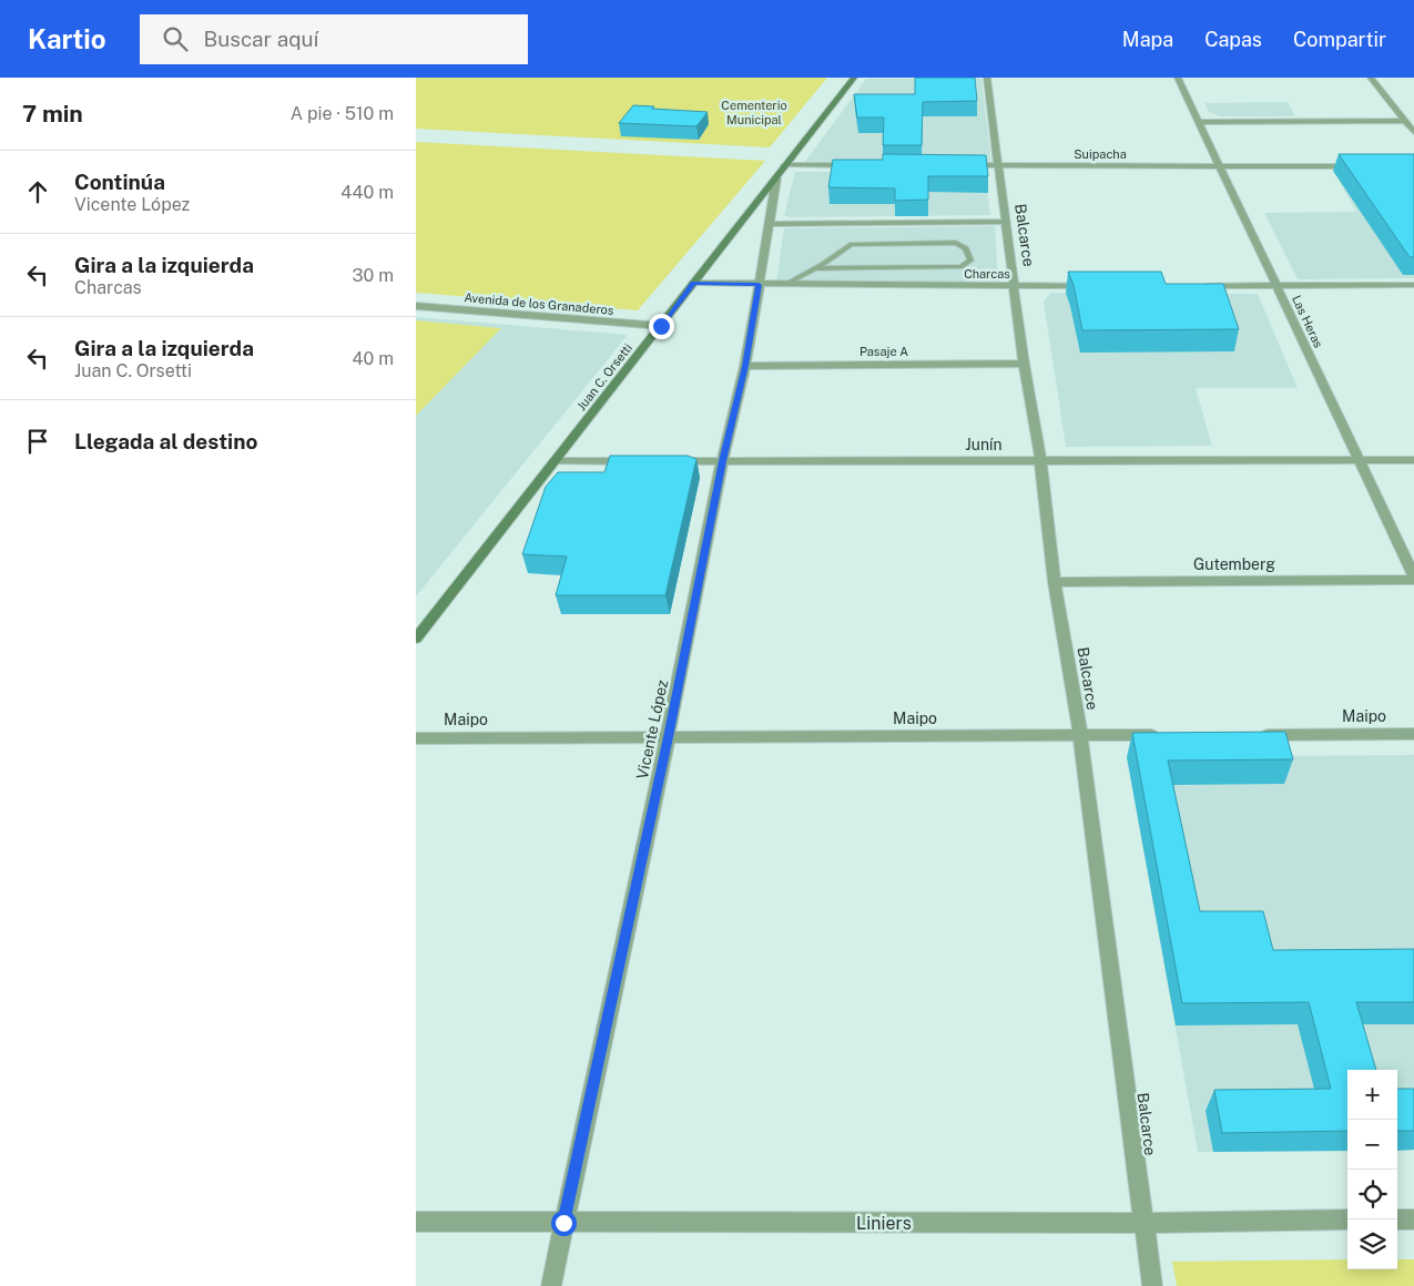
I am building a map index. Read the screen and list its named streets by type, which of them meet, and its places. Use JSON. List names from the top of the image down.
{
  "streets": {
    "street": [
      "Suipacha",
      "Balcarce",
      "Charcas",
      "Avenida de los Granaderos",
      "Las Heras",
      "Pasaje A",
      "Juan C. Orsetti",
      "Junín",
      "Gutemberg",
      "Maipo",
      "Vicente López",
      "Liniers"
    ]
  },
  "crossings": [
    ["Suipacha", "Balcarce"],
    ["Suipacha", "Las Heras"],
    ["Balcarce", "Charcas"],
    ["Balcarce", "Pasaje A"],
    ["Balcarce", "Junín"],
    ["Balcarce", "Gutemberg"],
    ["Balcarce", "Maipo"],
    ["Balcarce", "Liniers"],
    ["Charcas", "Juan C. Orsetti"],
    ["Charcas", "Vicente López"],
    ["Avenida de los Granaderos", "Juan C. Orsetti"],
    ["Las Heras", "Junín"],
    ["Las Heras", "Gutemberg"],
    ["Pasaje A", "Vicente López"],
    ["Juan C. Orsetti", "Vicente López"],
    ["Junín", "Vicente López"],
    ["Maipo", "Vicente López"],
    ["Vicente López", "Liniers"]
  ],
  "parks": ["Cementerio Municipal"],
  "page": {
    "header": "Kartio",
    "search": "Buscar aquí",
    "nav": ["Mapa", "Capas", "Compartir"],
    "heading": ["7 min", "A pie · 510 m"],
    "list": [
      ["Continúa", "Vicente López", "440 m"],
      ["Gira a la izquierda", "Charcas", "30 m"],
      ["Gira a la izquierda", "Juan C. Orsetti", "40 m"],
      "Llegada al destino"
    ],
    "map_buttons": ["+", "−"]
  }
}
